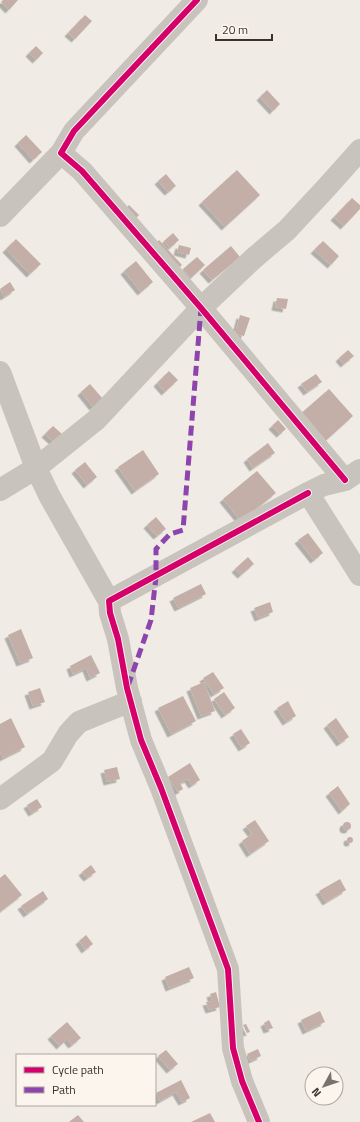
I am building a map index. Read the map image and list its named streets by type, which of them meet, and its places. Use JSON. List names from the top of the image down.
{
  "legend": ["Cycle path", "Path"],
  "scale_bar": "20 m",
  "north": "bottom left"
}
